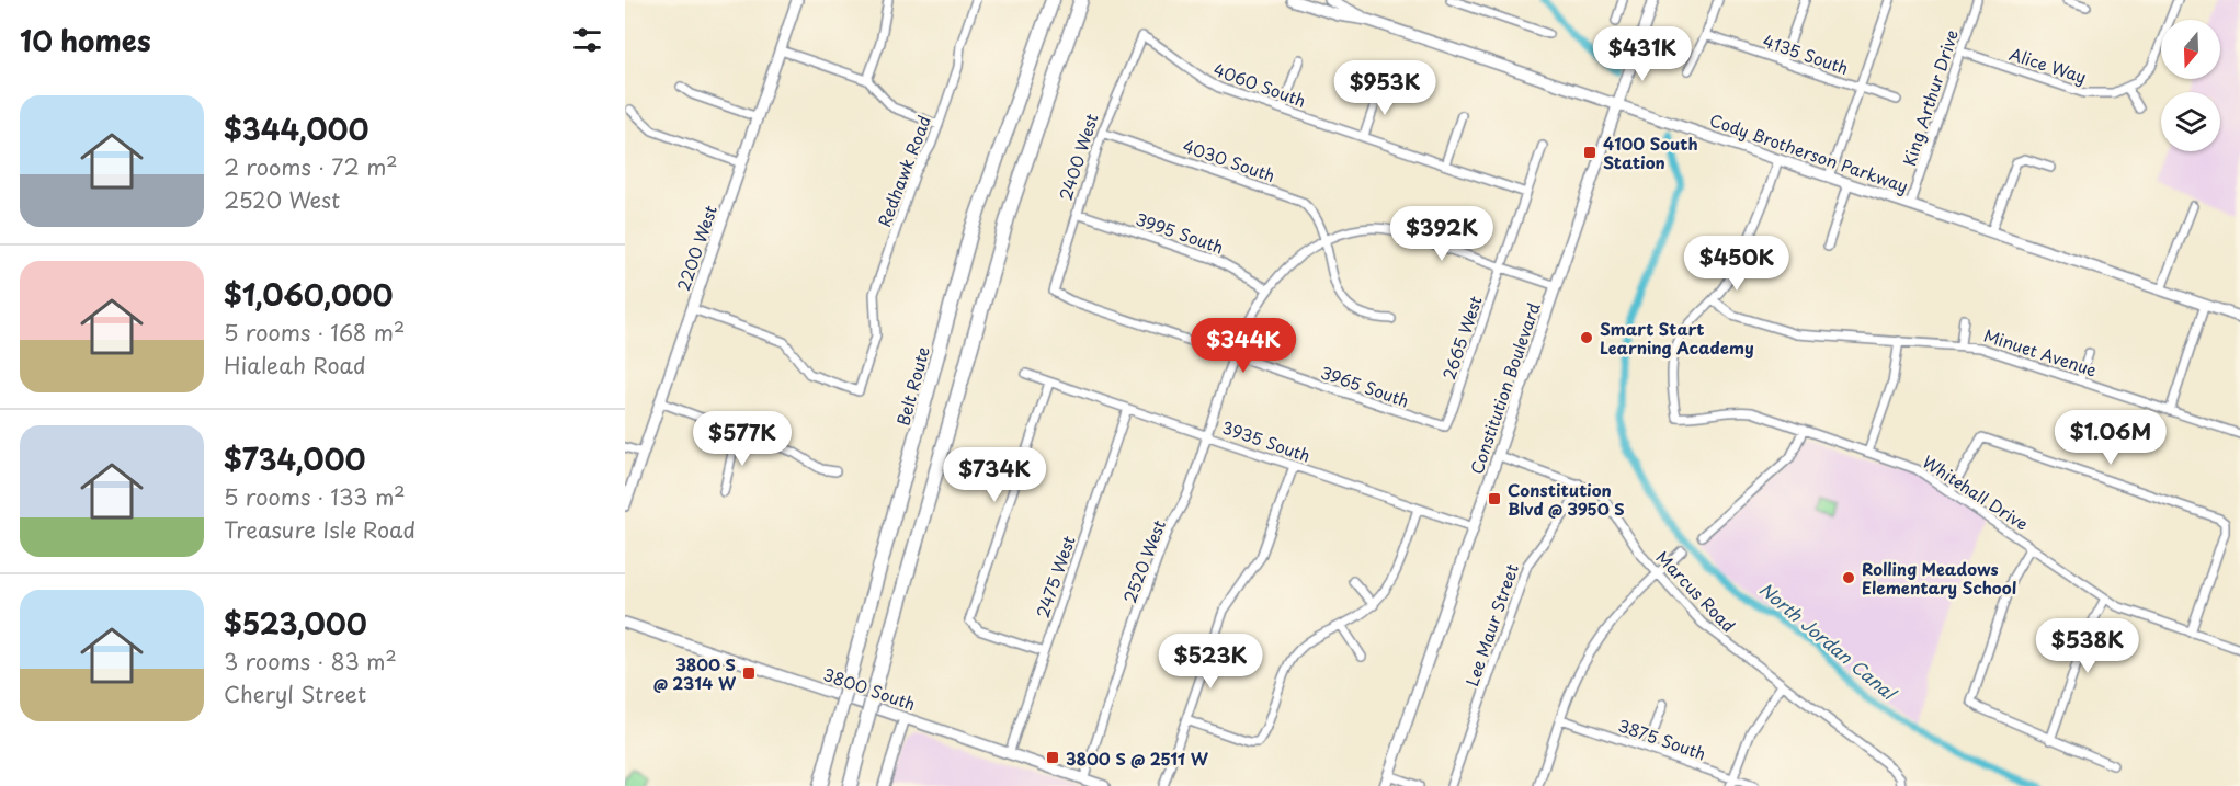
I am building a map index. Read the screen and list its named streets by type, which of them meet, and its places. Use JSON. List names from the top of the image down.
{
  "streets": {
    "highway": ["Belt Route"],
    "main road": [
      "Cody Brotherson Parkway",
      "2200 West",
      "Constitution Boulevard",
      "3800 South"
    ],
    "street": [
      "4135 South",
      "Alice Way",
      "4060 South",
      "King Arthur Drive",
      "2400 West",
      "4030 South",
      "Redhawk Road",
      "3995 South",
      "2665 West",
      "Minuet Avenue",
      "3965 South",
      "3935 South",
      "Whitehall Drive",
      "2520 West",
      "2475 West",
      "Marcus Road",
      "Lee Maur Street",
      "3875 South"
    ]
  },
  "crossings": [
    ["Alice Way", "King Arthur Drive"],
    ["4060 South", "2400 West"],
    ["4060 South", "2665 West"],
    ["King Arthur Drive", "Cody Brotherson Parkway"],
    ["Cody Brotherson Parkway", "Constitution Boulevard"],
    ["2400 West", "4030 South"],
    ["2400 West", "3995 South"],
    ["2400 West", "3965 South"],
    ["4030 South", "2520 West"],
    ["Redhawk Road", "2200 West"],
    ["3995 South", "2520 West"],
    ["2665 West", "3965 South"],
    ["2665 West", "2520 West"],
    ["Minuet Avenue", "Whitehall Drive"],
    ["3965 South", "2520 West"],
    ["Constitution Boulevard", "3935 South"],
    ["Constitution Boulevard", "2520 West"],
    ["Constitution Boulevard", "Marcus Road"],
    ["3935 South", "2520 West"],
    ["3935 South", "2475 West"],
    ["2520 West", "3800 South"],
    ["2475 West", "3800 South"],
    ["Marcus Road", "Lee Maur Street"]
  ],
  "water": ["North Jordan Canal"],
  "places": {
    "transit": [
      "4100 South Station",
      "Constitution Blvd @ 3950 S",
      "3800 S @ 2314 W",
      "3800 S @ 2511 W"
    ],
    "other": ["Smart Start Learning Academy", "Rolling Meadows Elementary School"]
  },
  "north": "bottom",
  "page": {
    "heading": "10 homes",
    "price": [
      "$431K",
      "$953K",
      "$392K",
      "$450K",
      "$344K",
      "$1.06M",
      "$577K",
      "$734K",
      "$538K",
      "$523K"
    ],
    "list": [
      {
        "name": "$344,000",
        "note": "2 rooms · 72 m² · 2520 West"
      },
      {
        "name": "$1,060,000",
        "note": "5 rooms · 168 m² · Hialeah Road"
      },
      {
        "name": "$734,000",
        "note": "5 rooms · 133 m² · Treasure Isle Road"
      },
      {
        "name": "$523,000",
        "note": "3 rooms · 83 m² · Cheryl Street"
      }
    ]
  }
}
